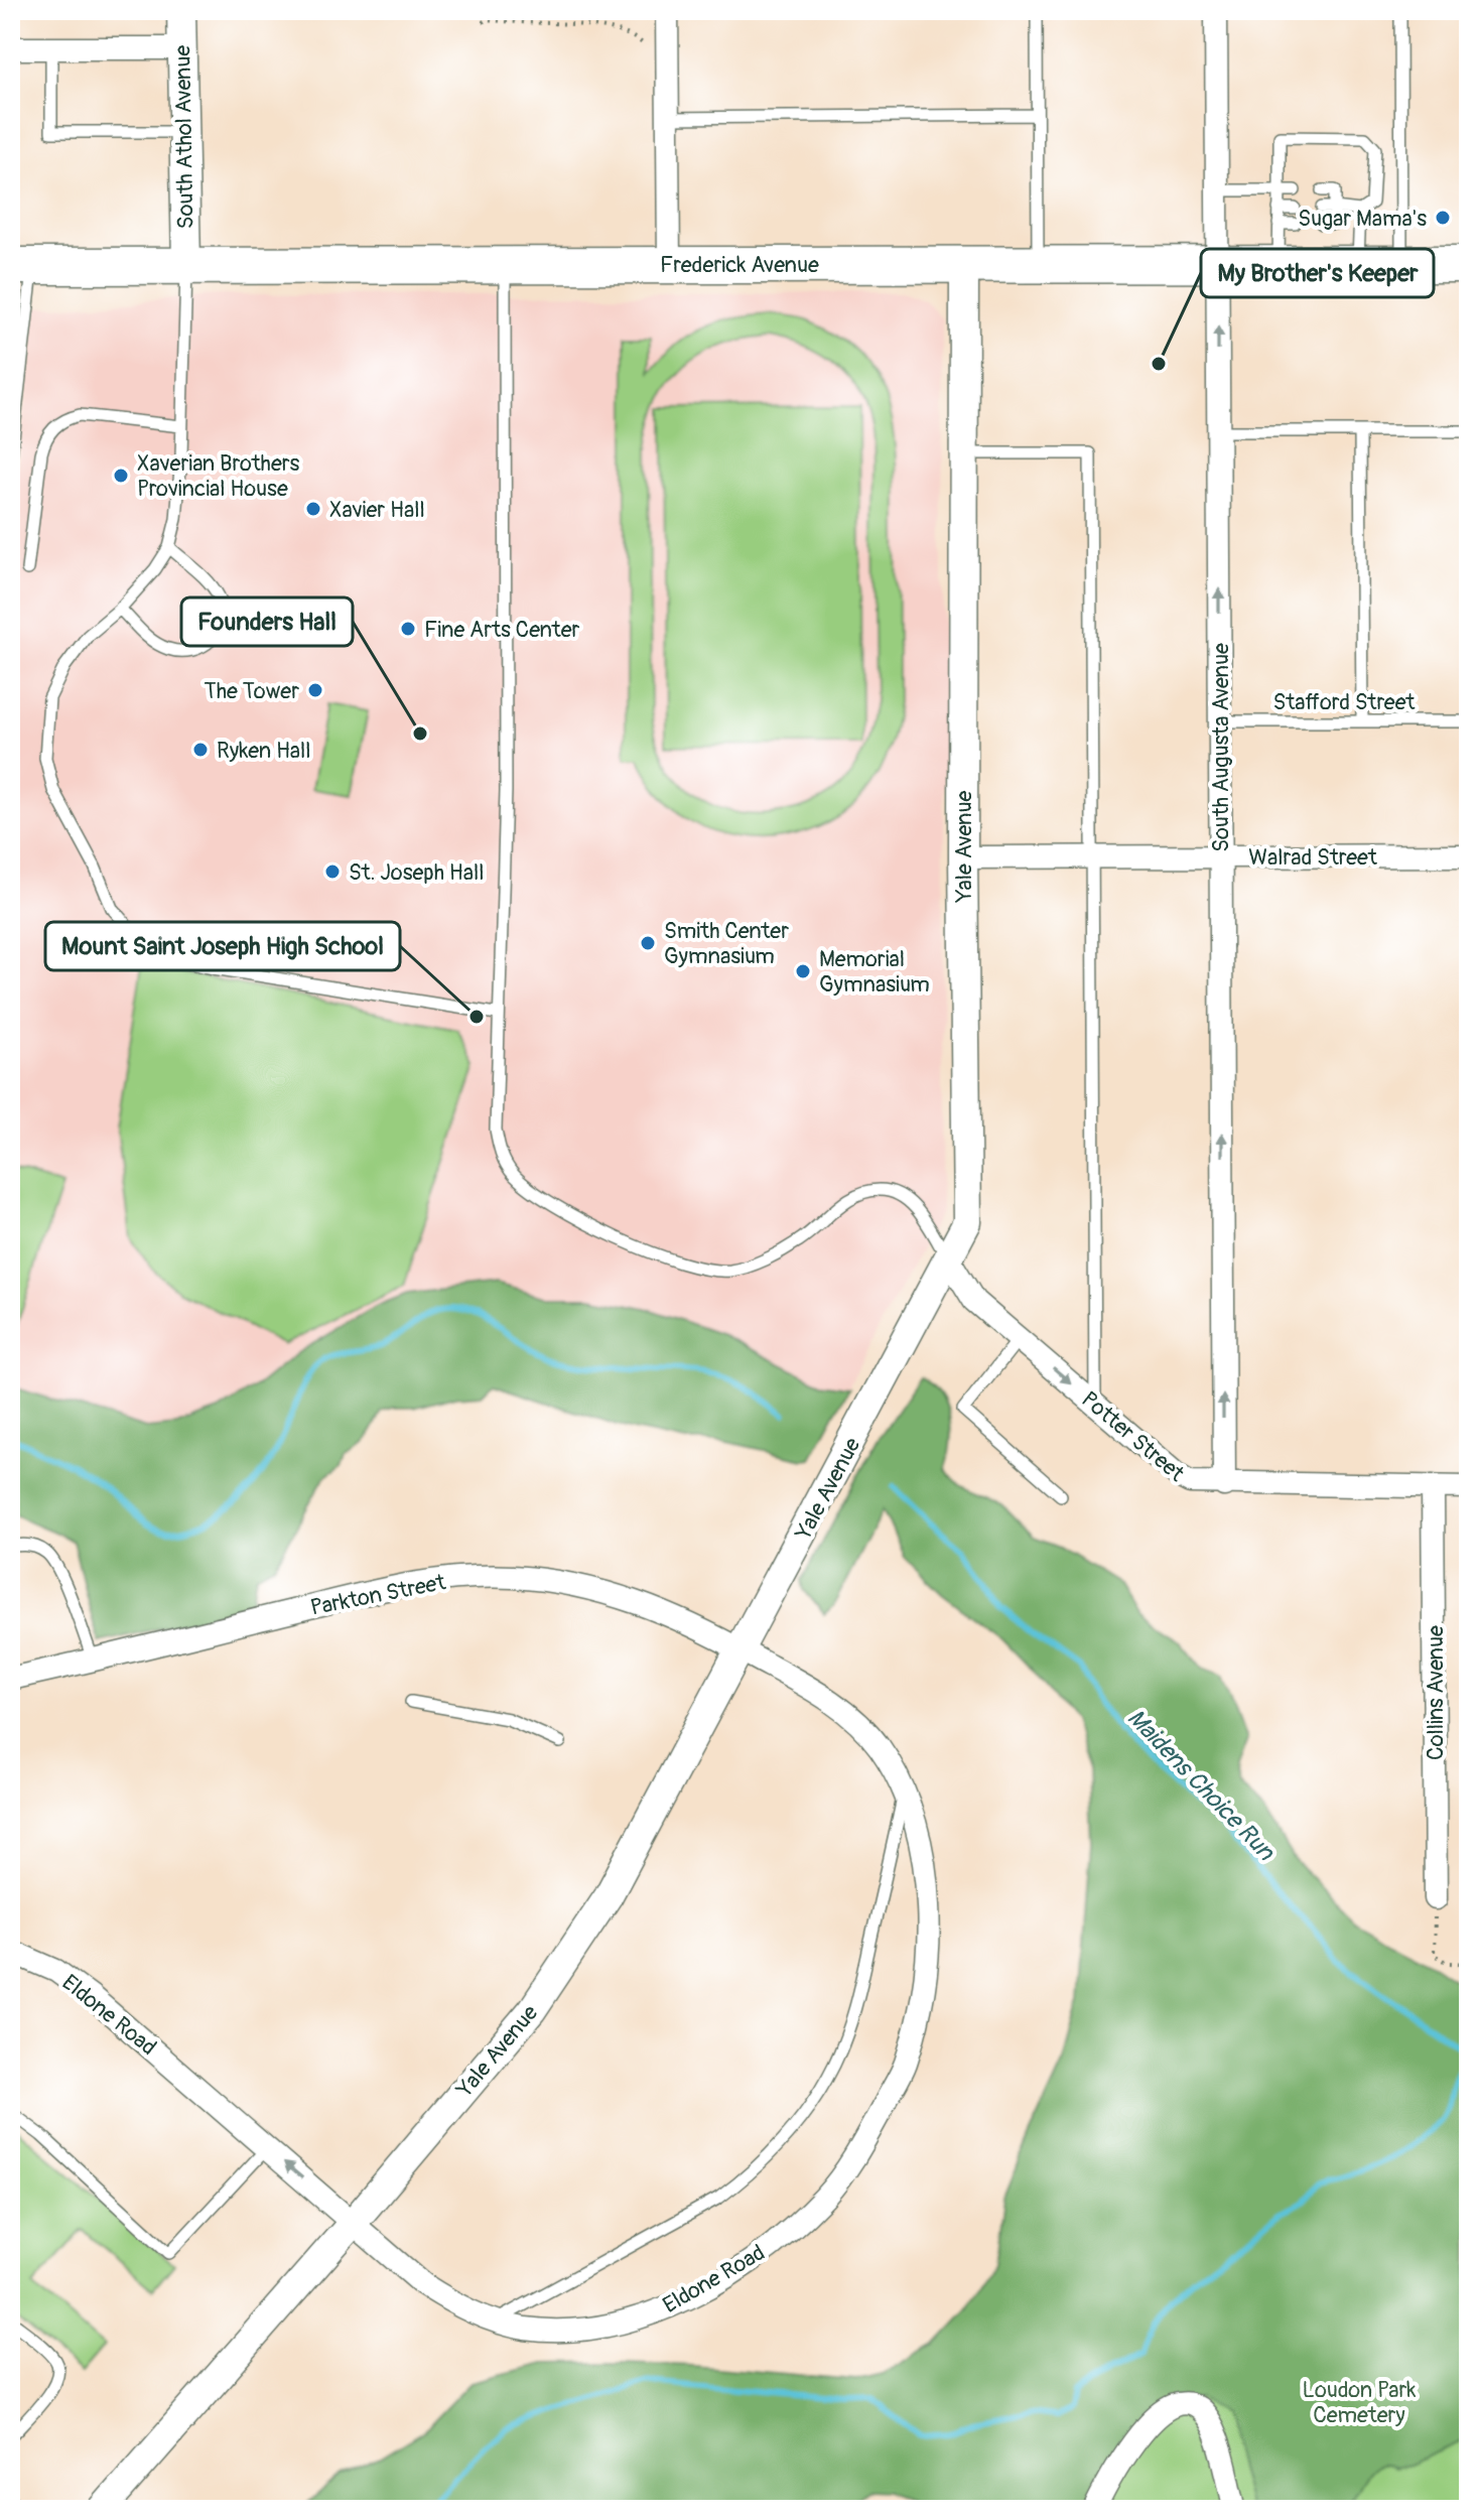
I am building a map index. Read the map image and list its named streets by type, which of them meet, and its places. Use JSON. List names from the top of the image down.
{
  "streets": {
    "main road": ["Frederick Avenue"],
    "street": [
      "South Athol Avenue",
      "South Augusta Avenue",
      "Yale Avenue",
      "Walrad Street",
      "Potter Street",
      "Parkton Street",
      "Collins Avenue",
      "Eldone Road"
    ],
    "lane": ["Stafford Street"]
  },
  "crossings": [
    ["South Athol Avenue", "Frederick Avenue"],
    ["Frederick Avenue", "South Augusta Avenue"],
    ["Frederick Avenue", "Yale Avenue"],
    ["Stafford Street", "South Augusta Avenue"],
    ["South Augusta Avenue", "Walrad Street"],
    ["South Augusta Avenue", "Potter Street"],
    ["Yale Avenue", "Walrad Street"],
    ["Yale Avenue", "Potter Street"],
    ["Yale Avenue", "Parkton Street"],
    ["Yale Avenue", "Eldone Road"],
    ["Potter Street", "Collins Avenue"],
    ["Parkton Street", "Eldone Road"]
  ],
  "one_way": ["South Augusta Avenue"],
  "water": ["Maidens Choice Run"],
  "parks": ["Loudon Park Cemetery"],
  "places": [
    "Sugar Mama's",
    "My Brother's Keeper",
    "Xaverian Brothers Provincial House",
    "Xavier Hall",
    "Fine Arts Center",
    "The Tower",
    "Founders Hall",
    "Ryken Hall",
    "St. Joseph Hall",
    "Smith Center Gymnasium",
    "Memorial Gymnasium",
    "Mount Saint Joseph High School"
  ]
}
